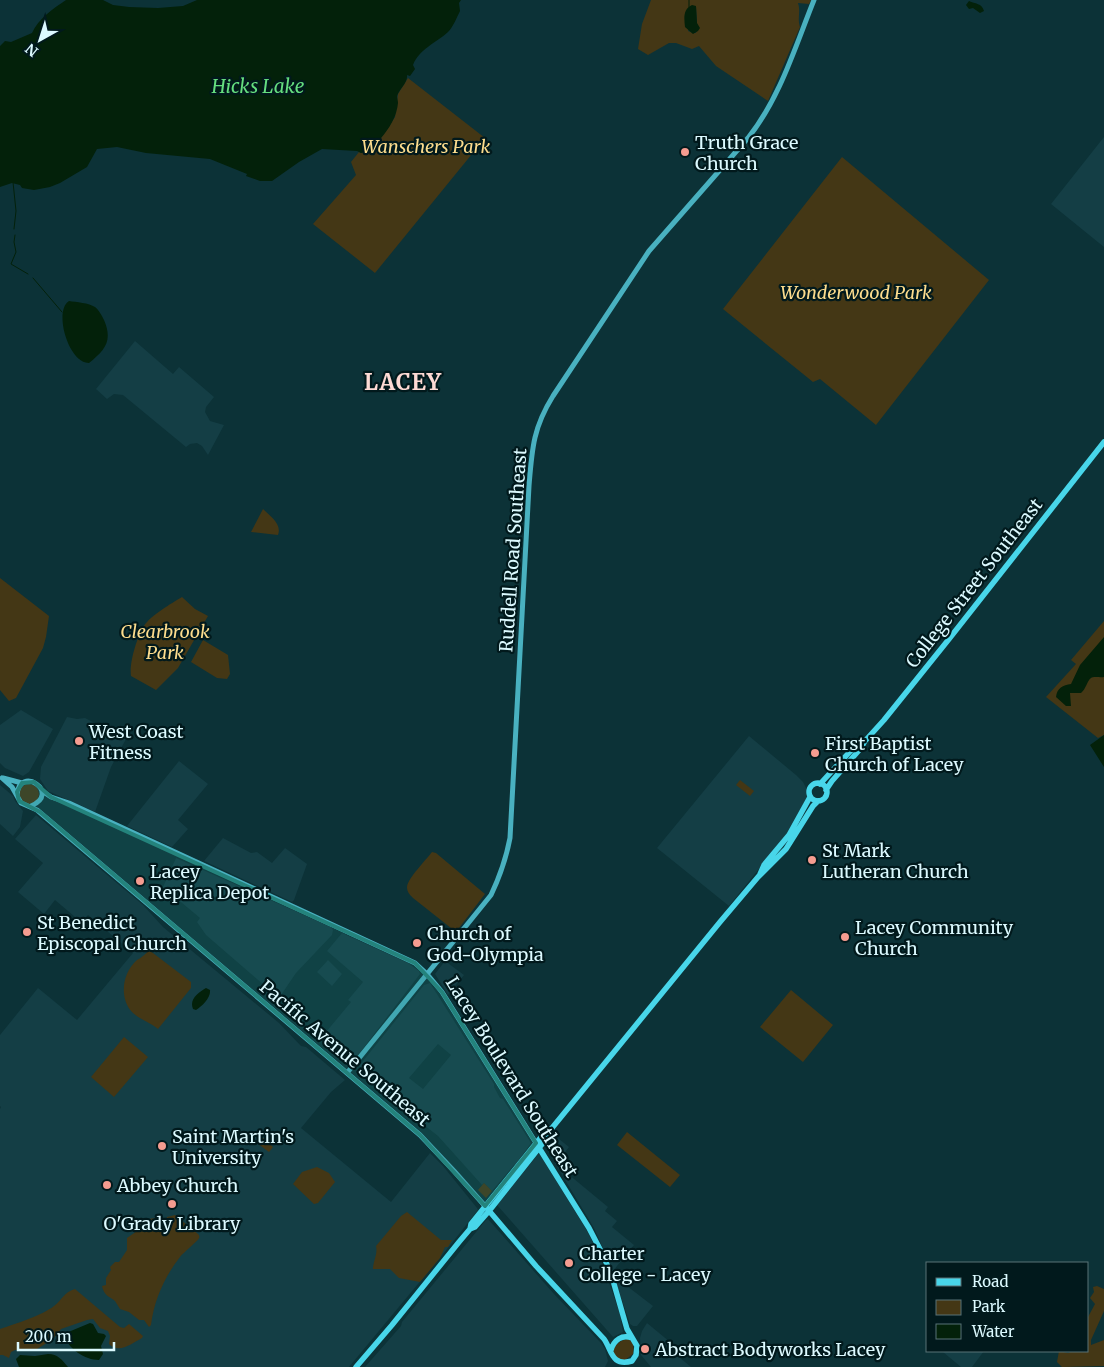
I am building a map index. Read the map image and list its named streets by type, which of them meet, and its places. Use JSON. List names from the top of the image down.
{
  "streets": {
    "main road": [
      "Ruddell Road Southeast",
      "College Street Southeast",
      "Pacific Avenue Southeast",
      "Lacey Boulevard Southeast"
    ]
  },
  "crossings": [
    ["Ruddell Road Southeast", "Pacific Avenue Southeast"],
    ["Ruddell Road Southeast", "Lacey Boulevard Southeast"],
    ["Pacific Avenue Southeast", "Lacey Boulevard Southeast"]
  ],
  "districts": ["LACEY"],
  "water": ["Hicks Lake"],
  "parks": ["Wanschers Park", "Wonderwood Park", "Clearbrook Park"],
  "places": [
    "Truth Grace Church",
    "West Coast Fitness",
    "First Baptist Church of Lacey",
    "St Mark Lutheran Church",
    "Lacey Replica Depot",
    "St Benedict Episcopal Church",
    "Lacey Community Church",
    "Church of God-Olympia",
    "Saint Martin's University",
    "Abbey Church",
    "O'Grady Library",
    "Charter College - Lacey",
    "Abstract Bodyworks Lacey"
  ],
  "legend": ["Road", "Park", "Water"],
  "scale_bar": "200 m",
  "north": "bottom left"
}
